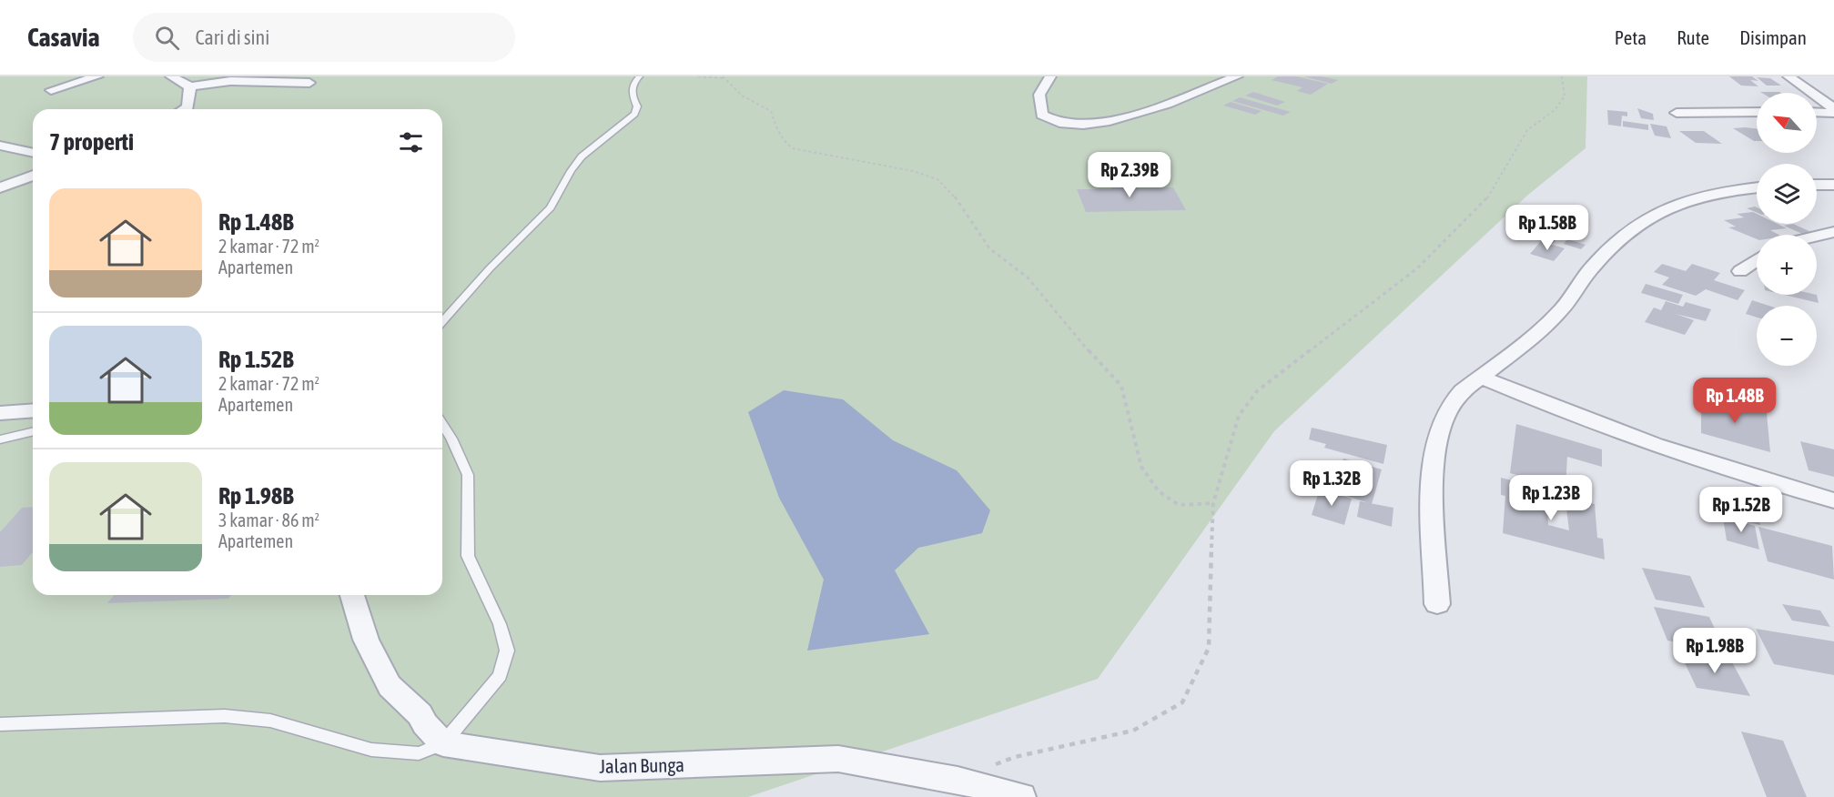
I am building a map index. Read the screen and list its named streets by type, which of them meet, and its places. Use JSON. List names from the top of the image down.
{
  "streets": {
    "street": ["Jalan Bunga"]
  },
  "north": "top left",
  "page": {
    "header": "Casavia",
    "search": "Cari di sini",
    "nav": ["Peta", "Rute", "Disimpan"],
    "map_buttons": ["+", "−"],
    "heading": "7 properti",
    "price": [
      "Rp 2.39B",
      "Rp 1.58B",
      "Rp 1.48B",
      "Rp 1.32B",
      "Rp 1.23B",
      "Rp 1.52B",
      "Rp 1.98B"
    ],
    "list": [
      {
        "name": "Rp 1.48B",
        "note": "2 kamar · 72 m² · Apartemen"
      },
      {
        "name": "Rp 1.52B",
        "note": "2 kamar · 72 m² · Apartemen"
      },
      {
        "name": "Rp 1.98B",
        "note": "3 kamar · 86 m² · Apartemen"
      }
    ]
  }
}
